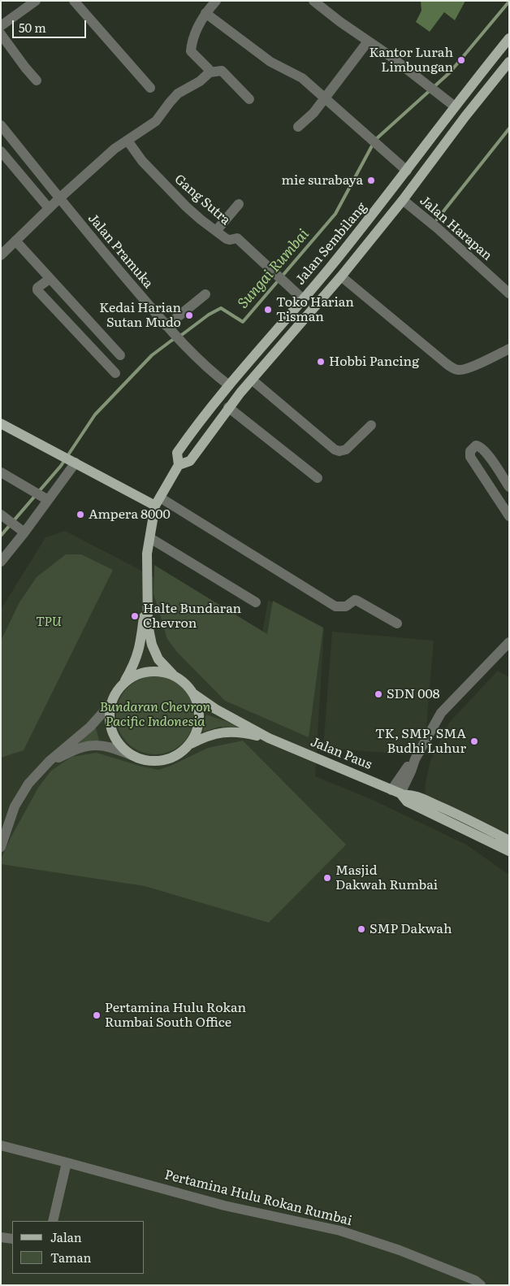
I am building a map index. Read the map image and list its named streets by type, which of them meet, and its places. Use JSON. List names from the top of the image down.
{
  "streets": {
    "main road": ["Jalan Sembilang", "Jalan Paus"],
    "street": [
      "Gang Sutra",
      "Jalan Harapan",
      "Jalan Pramuka",
      "Pertamina Hulu Rokan Rumbai"
    ]
  },
  "crossings": [
    ["Gang Sutra", "Jalan Sembilang"],
    ["Jalan Harapan", "Jalan Sembilang"],
    ["Jalan Sembilang", "Jalan Pramuka"]
  ],
  "water": ["Sungai Rumbai"],
  "parks": ["TPU", "Bundaran Chevron Pacific Indonesia"],
  "places": [
    "Kantor Lurah Limbungan",
    "mie surabaya",
    "Toko Harian Tisman",
    "Kedai Harian Sutan Mudo",
    "Hobbi Pancing",
    "Ampera 8000",
    "Halte Bundaran Chevron",
    "SDN 008",
    "TK, SMP, SMA Budhi Luhur",
    "Masjid Dakwah Rumbai",
    "SMP Dakwah",
    "Pertamina Hulu Rokan Rumbai South Office"
  ],
  "legend": ["Jalan", "Taman"],
  "scale_bar": "50 m"
}
